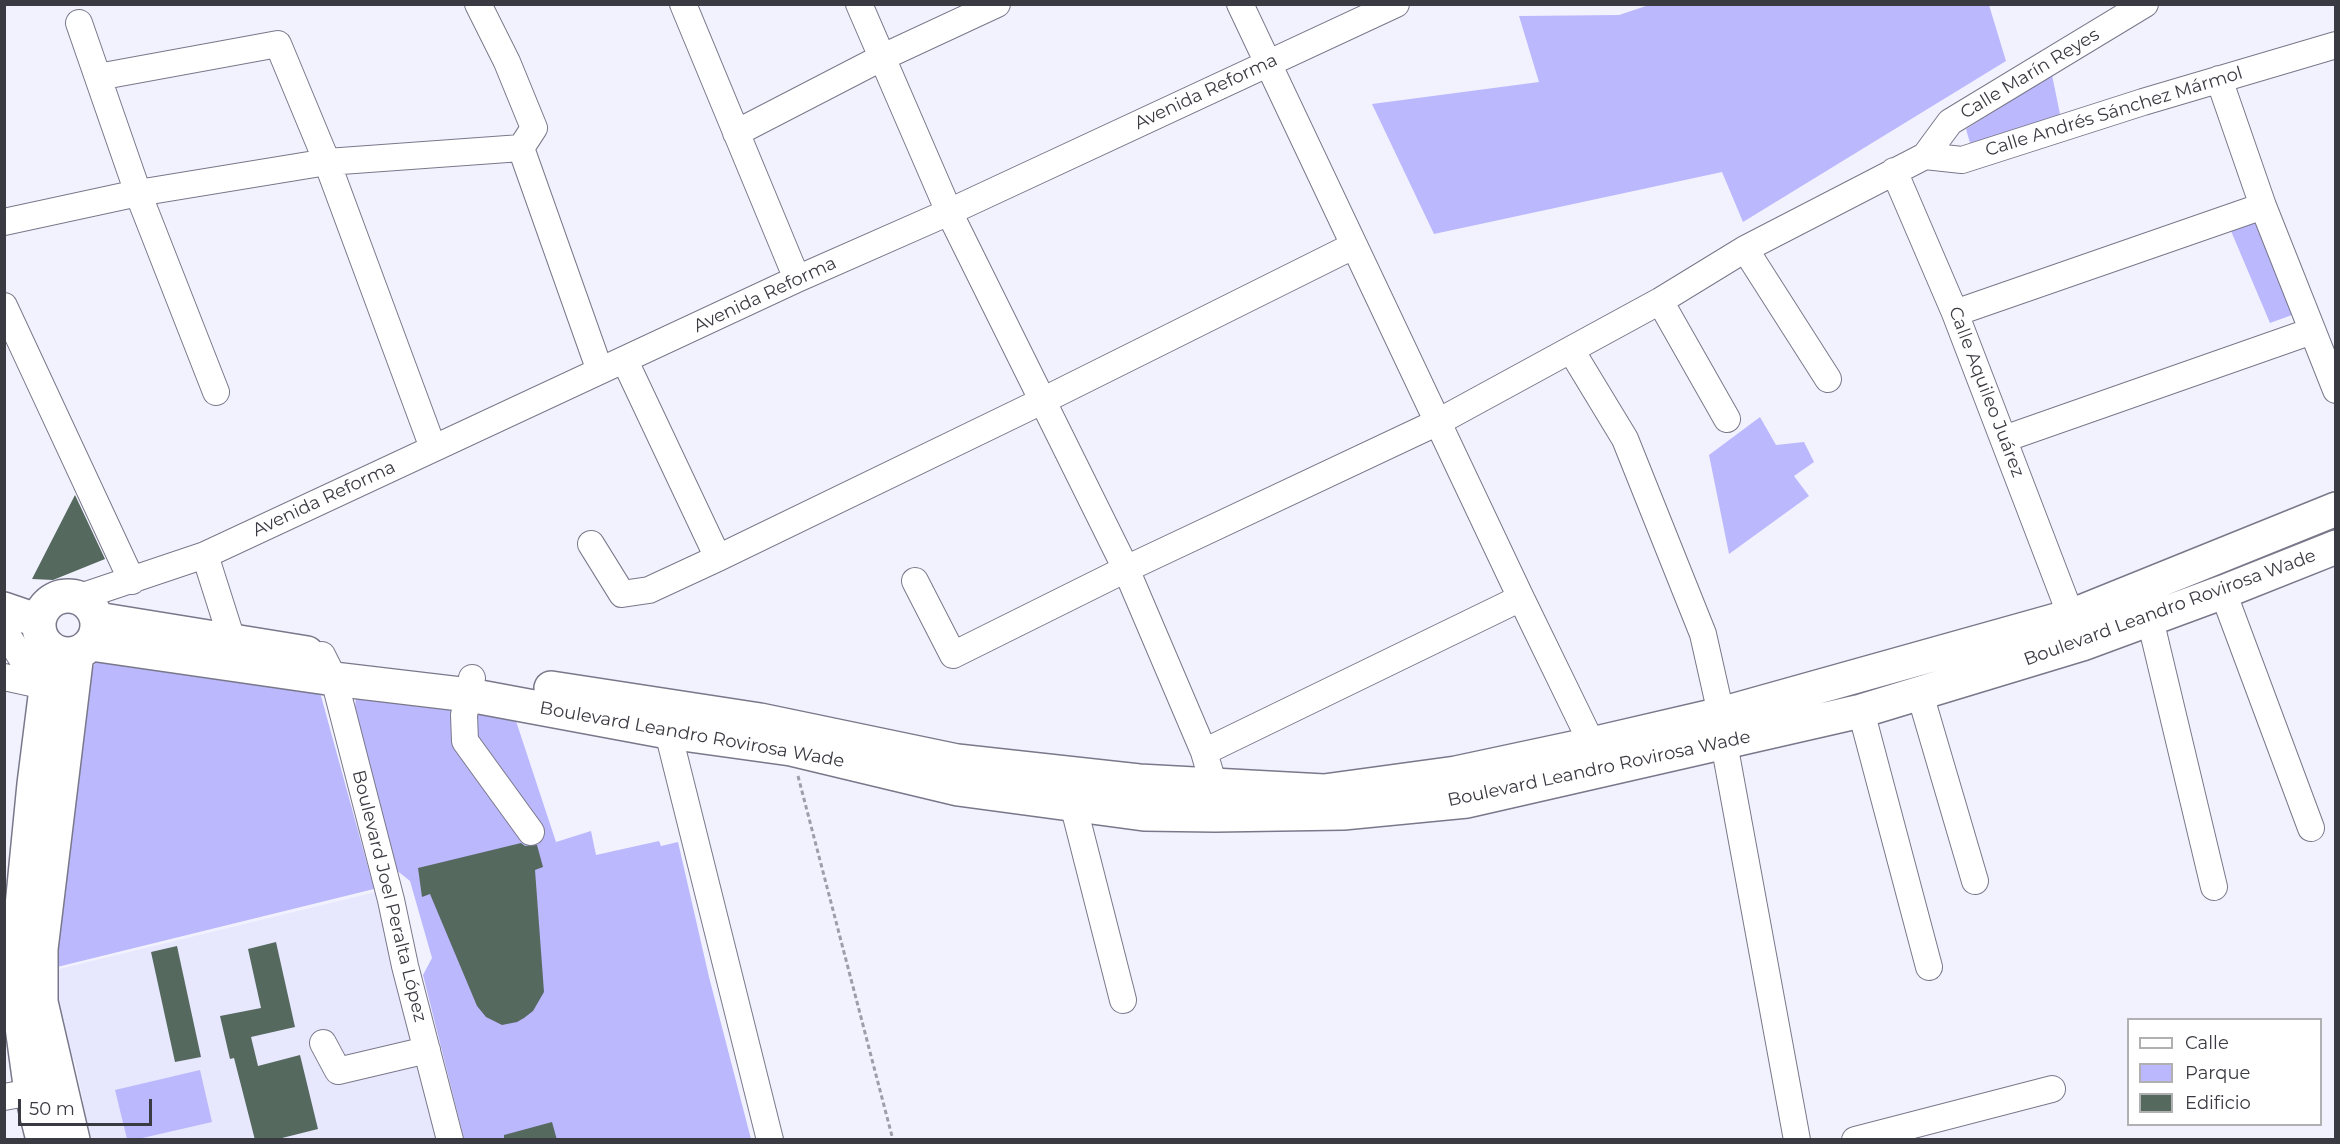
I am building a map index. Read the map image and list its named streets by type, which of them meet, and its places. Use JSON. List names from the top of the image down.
{
  "streets": {
    "main road": ["Boulevard Leandro Rovirosa Wade"],
    "street": [
      "Calle Marín Reyes",
      "Avenida Reforma",
      "Calle Andrés Sánchez Mármol",
      "Calle Aquileo Juárez",
      "Boulevard Joel Peralta López"
    ]
  },
  "crossings": [
    ["Calle Marín Reyes", "Calle Andrés Sánchez Mármol"],
    ["Avenida Reforma", "Boulevard Leandro Rovirosa Wade"],
    ["Calle Aquileo Juárez", "Boulevard Leandro Rovirosa Wade"],
    ["Boulevard Leandro Rovirosa Wade", "Boulevard Joel Peralta López"]
  ],
  "legend": ["Calle", "Parque", "Edificio"],
  "scale_bar": "50 m"
}
